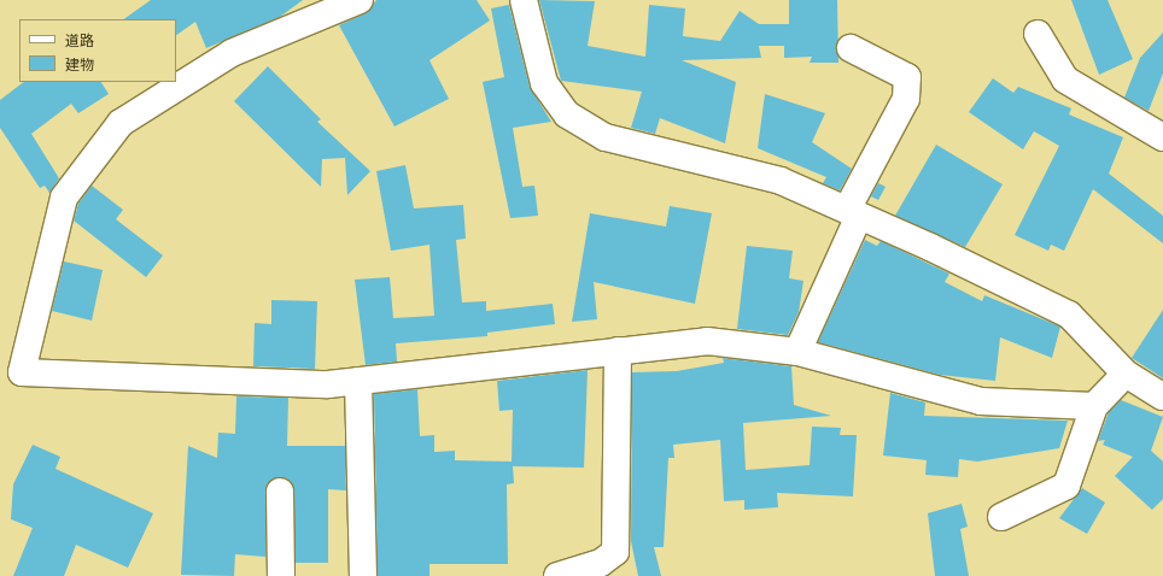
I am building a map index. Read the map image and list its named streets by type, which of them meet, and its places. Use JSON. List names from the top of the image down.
{
  "legend": ["道路", "建物"]
}
